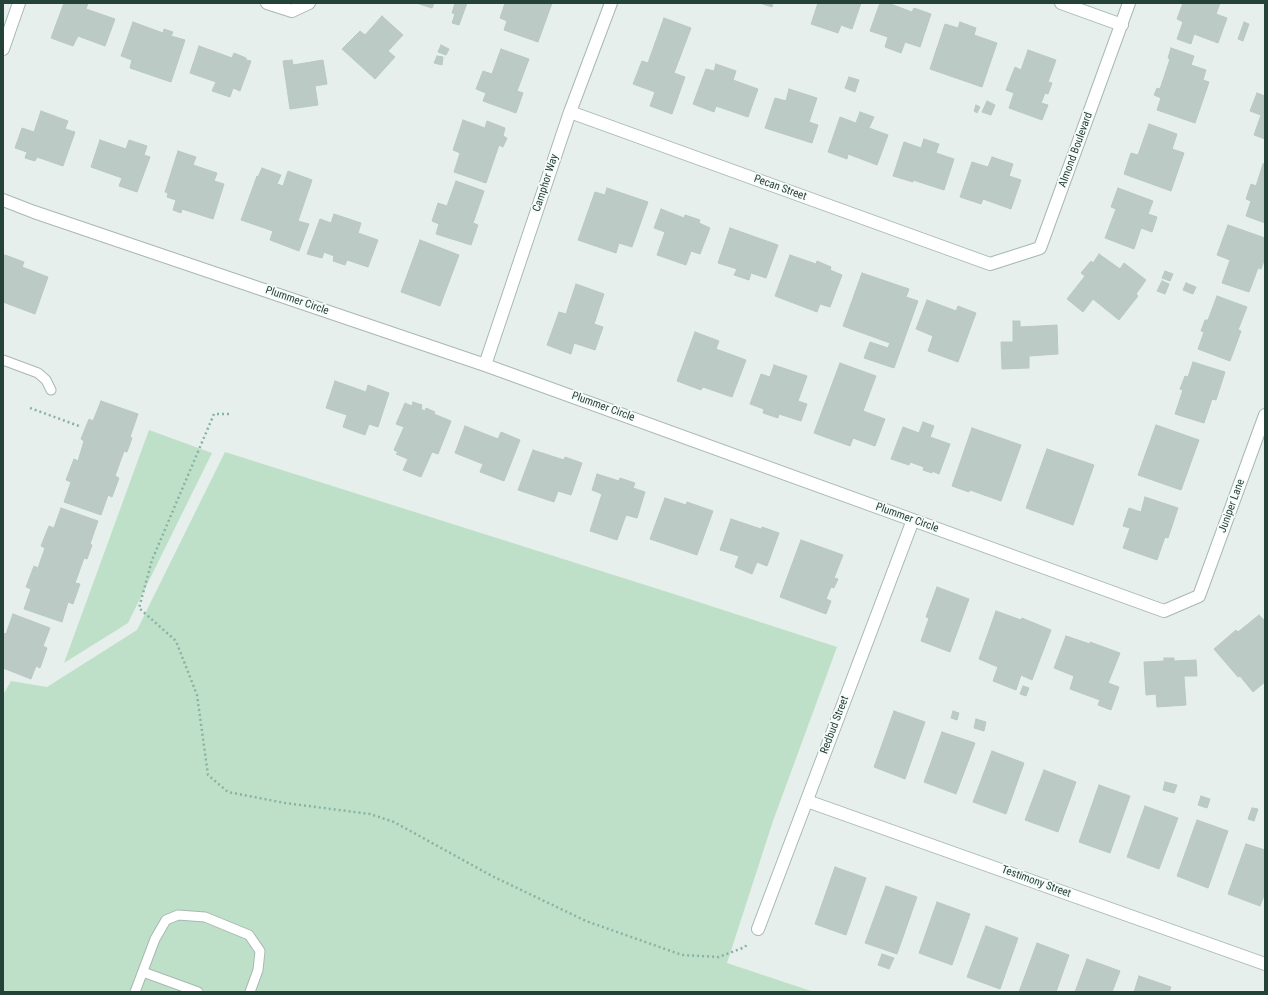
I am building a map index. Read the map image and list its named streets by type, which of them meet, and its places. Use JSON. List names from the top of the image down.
{
  "streets": {
    "street": [
      "Almond Boulevard",
      "Camphor Way",
      "Pecan Street",
      "Plummer Circle",
      "Juniper Lane",
      "Redbud Street",
      "Testimony Street"
    ]
  },
  "crossings": [
    ["Almond Boulevard", "Pecan Street"],
    ["Camphor Way", "Pecan Street"],
    ["Camphor Way", "Plummer Circle"],
    ["Plummer Circle", "Juniper Lane"],
    ["Plummer Circle", "Redbud Street"],
    ["Redbud Street", "Testimony Street"]
  ]
}
